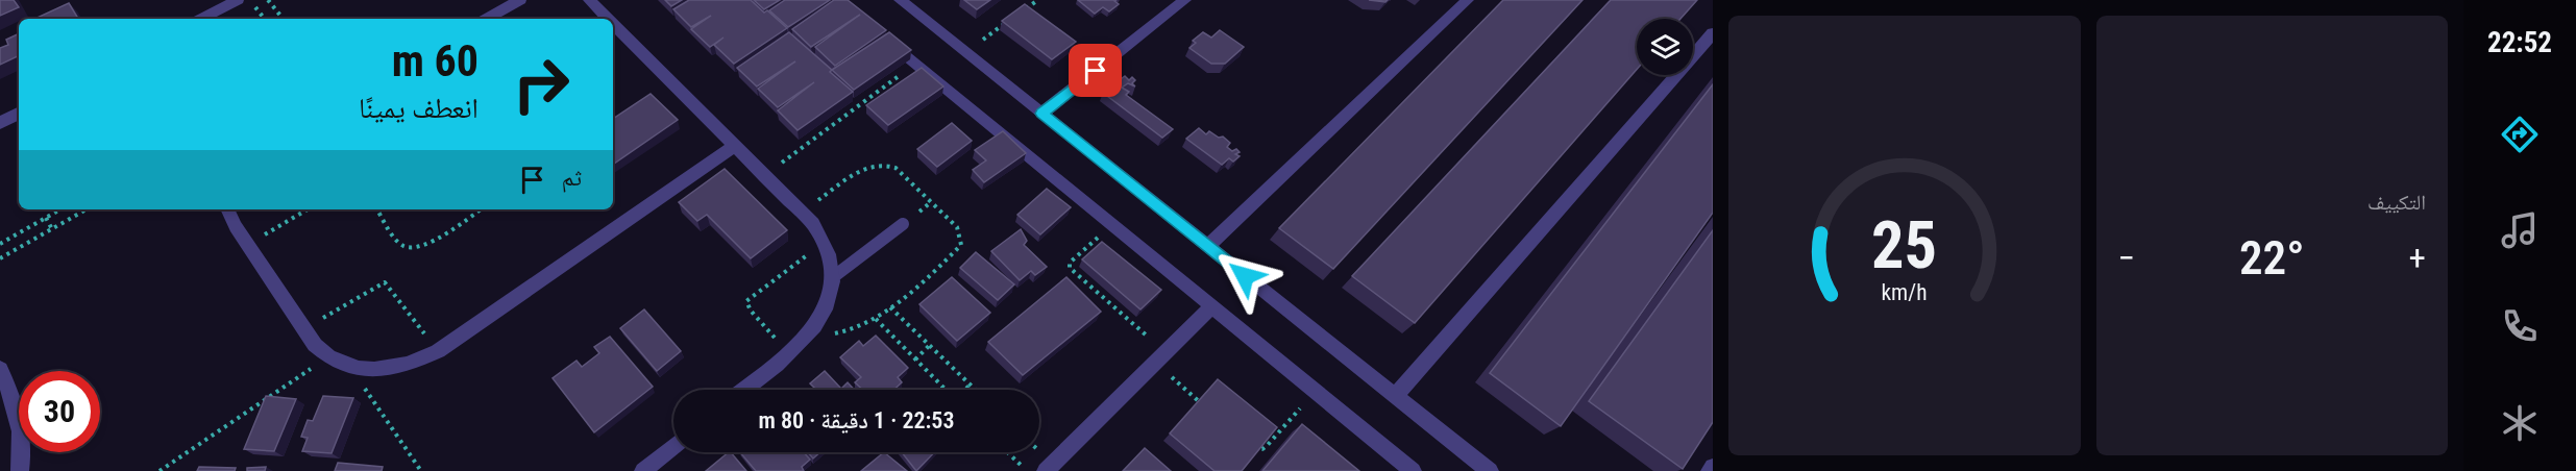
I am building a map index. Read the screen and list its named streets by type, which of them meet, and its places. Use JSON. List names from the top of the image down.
{
  "page": {
    "tabs": "22:52",
    "tile": "التكييف",
    "turn": ["60 m", "انعطف يمينًا"],
    "then": "ثم",
    "heat": ["−", "22°", "+"],
    "limit": "30",
    "trip": "22:53 · 1 دقيقة · 80 m",
    "gauge": ["25", "km/h"]
  }
}
